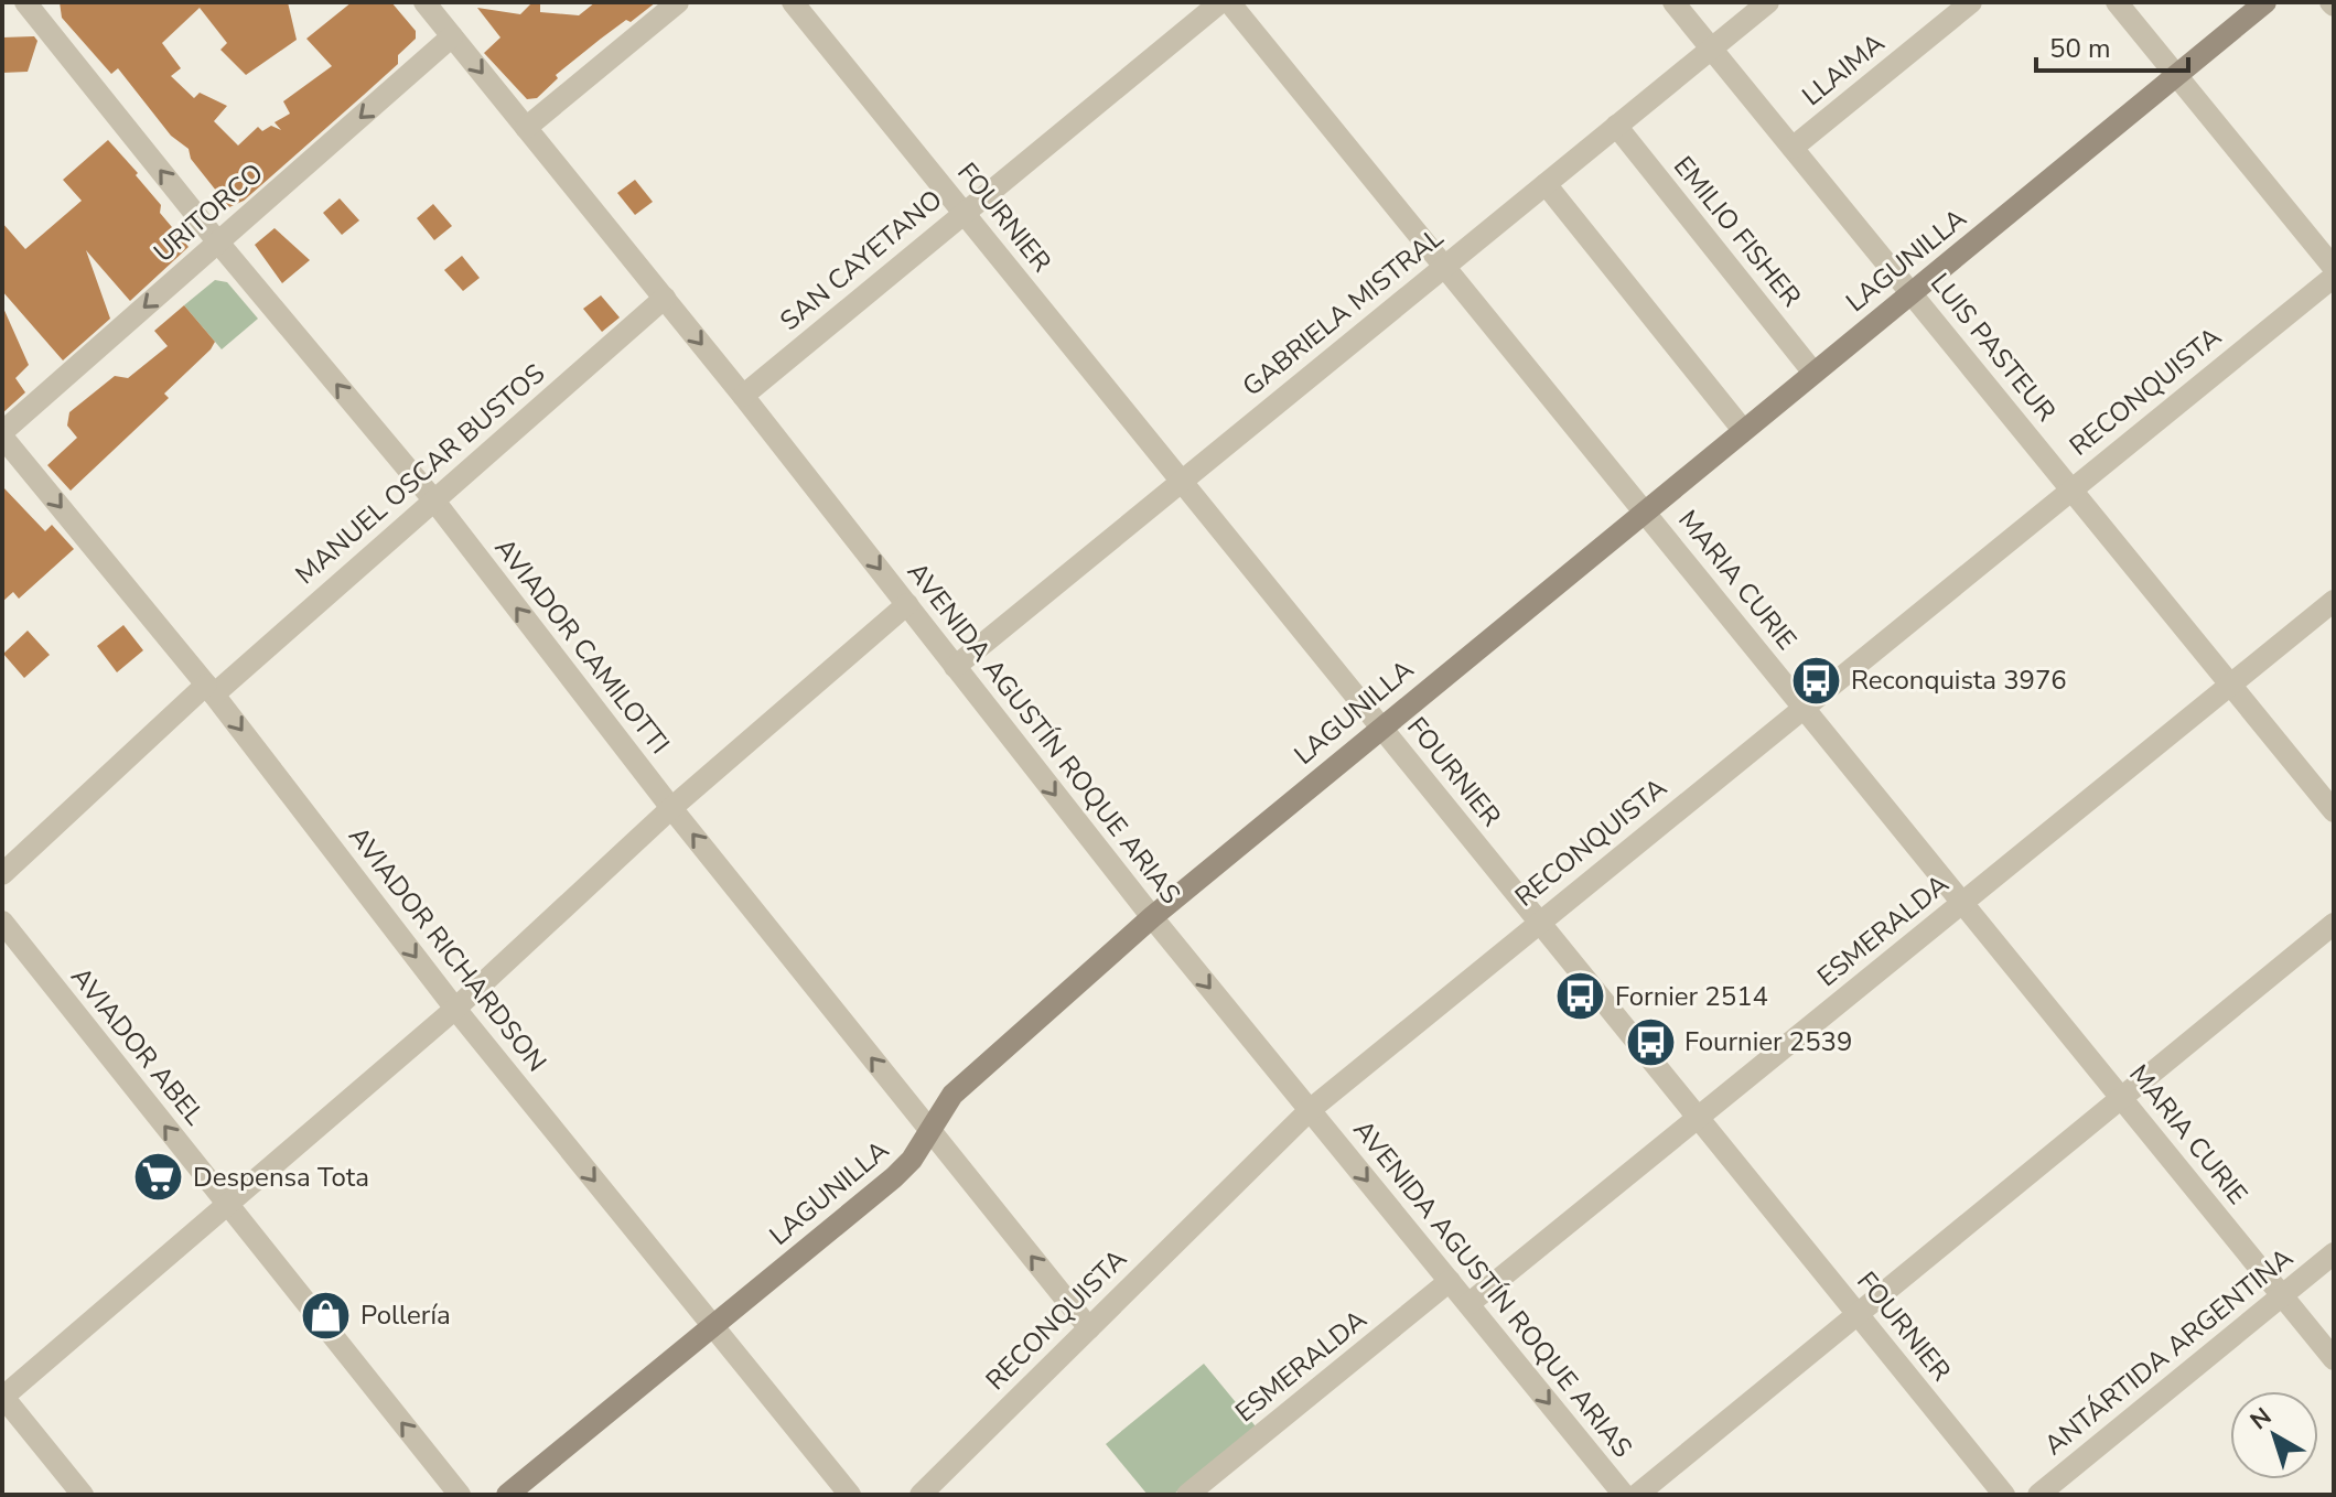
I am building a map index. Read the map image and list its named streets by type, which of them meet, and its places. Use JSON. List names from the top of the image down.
{
  "streets": {
    "main road": ["LAGUNILLA"],
    "street": [
      "LLAIMA",
      "URITORCO",
      "FOURNIER",
      "EMILIO FISHER",
      "SAN CAYETANO",
      "GABRIELA MISTRAL",
      "LUIS PASTEUR",
      "RECONQUISTA",
      "MANUEL OSCAR BUSTOS",
      "MARIA CURIE",
      "AVIADOR CAMILOTTI",
      "AVENIDA AGUSTÍN ROQUE ARIAS",
      "ESMERALDA",
      "AVIADOR RICHARDSON",
      "AVIADOR ABEL",
      "ANTÁRTIDA ARGENTINA"
    ]
  },
  "crossings": [
    ["LLAIMA", "LUIS PASTEUR"],
    ["URITORCO", "AVIADOR CAMILOTTI"],
    ["URITORCO", "AVENIDA AGUSTÍN ROQUE ARIAS"],
    ["URITORCO", "AVIADOR RICHARDSON"],
    ["FOURNIER", "SAN CAYETANO"],
    ["FOURNIER", "LAGUNILLA"],
    ["FOURNIER", "GABRIELA MISTRAL"],
    ["FOURNIER", "RECONQUISTA"],
    ["FOURNIER", "ESMERALDA"],
    ["EMILIO FISHER", "LAGUNILLA"],
    ["EMILIO FISHER", "GABRIELA MISTRAL"],
    ["SAN CAYETANO", "AVENIDA AGUSTÍN ROQUE ARIAS"],
    ["LAGUNILLA", "LUIS PASTEUR"],
    ["LAGUNILLA", "MARIA CURIE"],
    ["LAGUNILLA", "AVIADOR CAMILOTTI"],
    ["LAGUNILLA", "AVENIDA AGUSTÍN ROQUE ARIAS"],
    ["LAGUNILLA", "AVIADOR RICHARDSON"],
    ["GABRIELA MISTRAL", "LUIS PASTEUR"],
    ["GABRIELA MISTRAL", "MARIA CURIE"],
    ["GABRIELA MISTRAL", "AVENIDA AGUSTÍN ROQUE ARIAS"],
    ["LUIS PASTEUR", "RECONQUISTA"],
    ["LUIS PASTEUR", "ESMERALDA"],
    ["RECONQUISTA", "MARIA CURIE"],
    ["RECONQUISTA", "AVIADOR CAMILOTTI"],
    ["RECONQUISTA", "AVENIDA AGUSTÍN ROQUE ARIAS"],
    ["MANUEL OSCAR BUSTOS", "AVIADOR CAMILOTTI"],
    ["MANUEL OSCAR BUSTOS", "AVENIDA AGUSTÍN ROQUE ARIAS"],
    ["MANUEL OSCAR BUSTOS", "AVIADOR RICHARDSON"],
    ["MARIA CURIE", "ESMERALDA"],
    ["MARIA CURIE", "ANTÁRTIDA ARGENTINA"],
    ["AVENIDA AGUSTÍN ROQUE ARIAS", "ESMERALDA"]
  ],
  "one_way": [
    "URITORCO",
    "AVIADOR CAMILOTTI",
    "AVENIDA AGUSTÍN ROQUE ARIAS",
    "AVIADOR RICHARDSON",
    "AVIADOR ABEL"
  ],
  "places": {
    "bus stop": ["Reconquista 3976", "Fornier 2514", "Fournier 2539"],
    "supermarket": ["Despensa Tota"],
    "shop": ["Pollería"]
  },
  "scale_bar": "50 m",
  "north": "top left"
}
